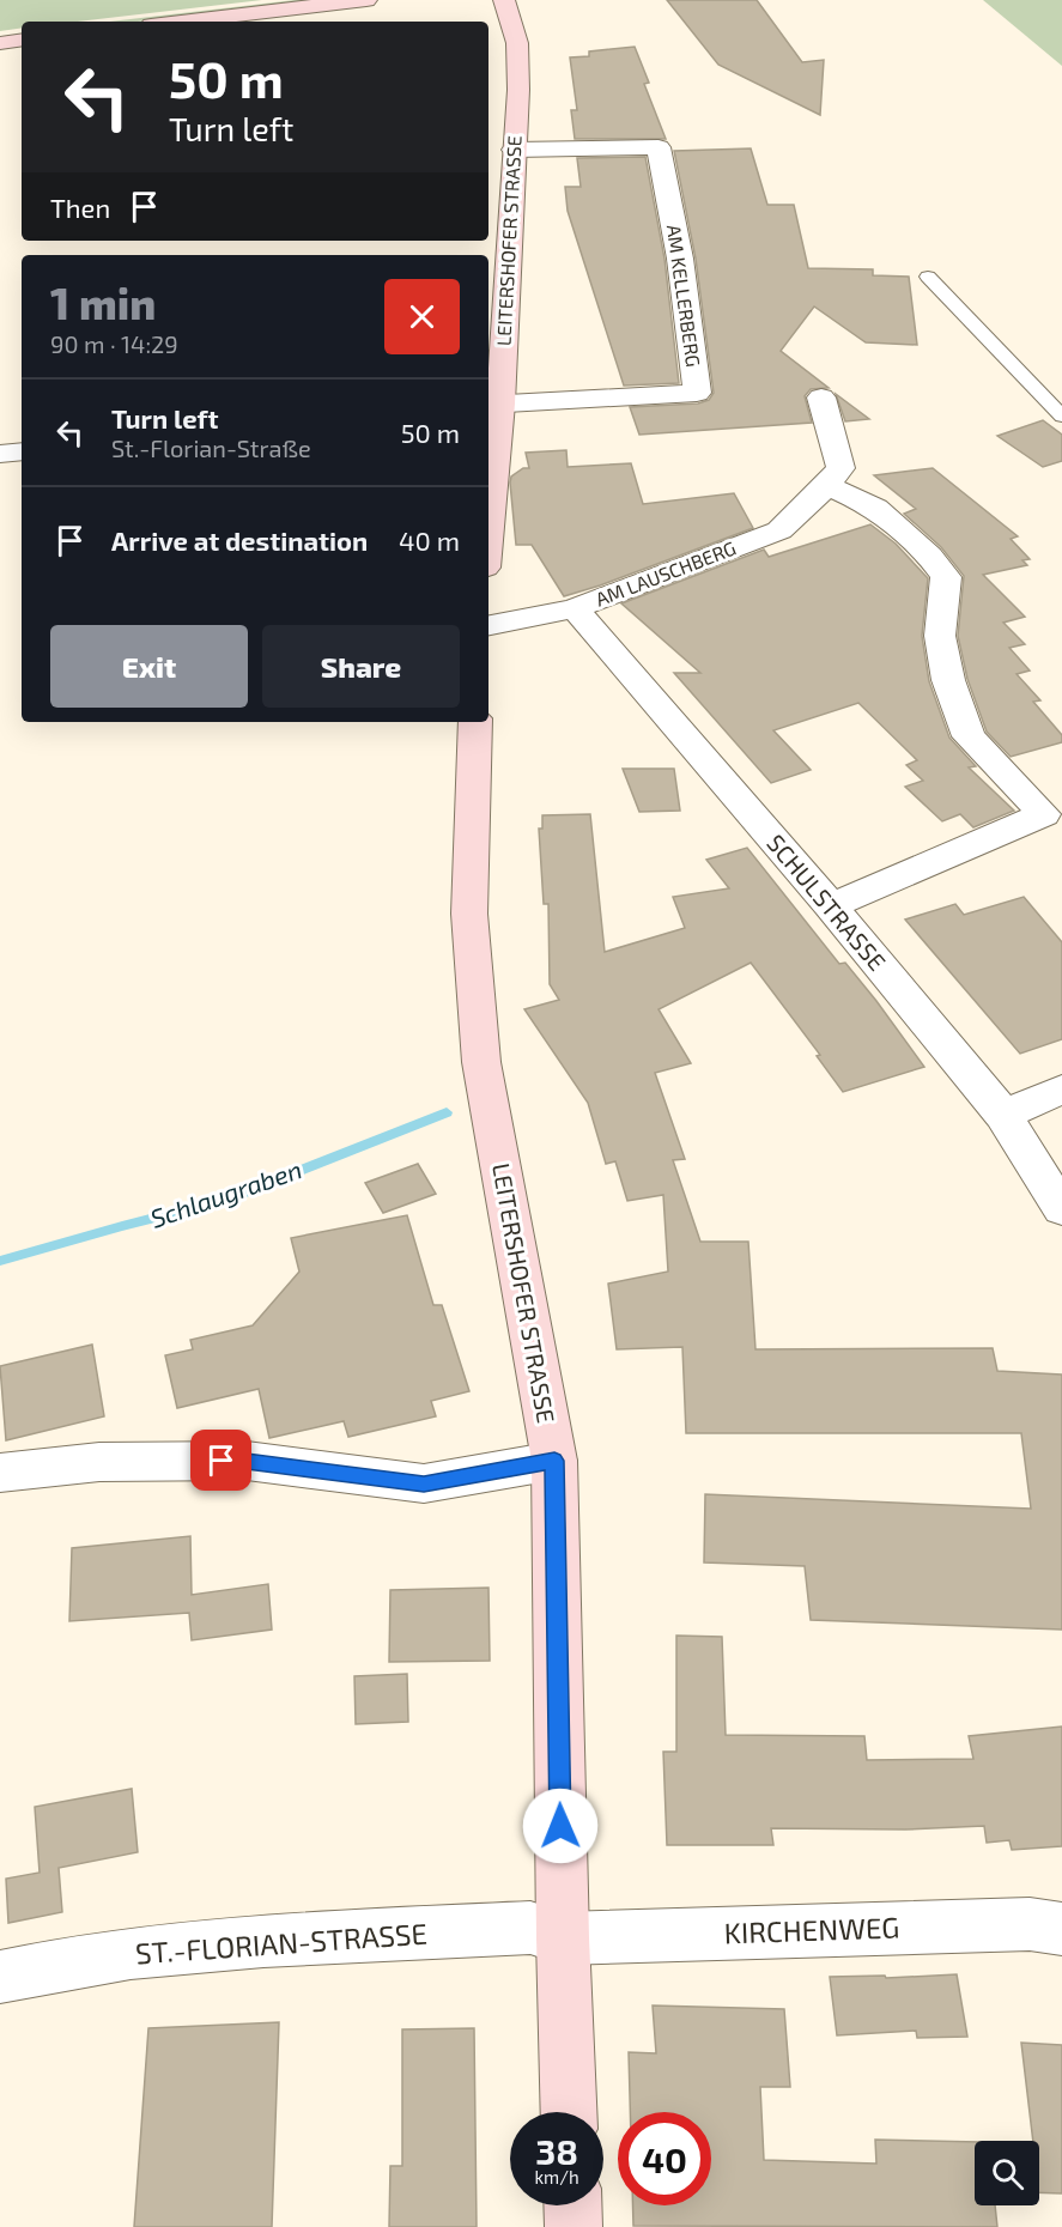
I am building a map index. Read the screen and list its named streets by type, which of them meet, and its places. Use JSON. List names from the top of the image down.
{
  "streets": {
    "street": [
      "LEITERSHOFER STRASSE",
      "AM KELLERBERG",
      "AM LAUSCHBERG",
      "SCHULSTRASSE",
      "KIRCHENWEG",
      "ST.-FLORIAN-STRASSE"
    ]
  },
  "crossings": [
    ["LEITERSHOFER STRASSE", "AM KELLERBERG"],
    ["LEITERSHOFER STRASSE", "KIRCHENWEG"],
    ["LEITERSHOFER STRASSE", "ST.-FLORIAN-STRASSE"],
    ["AM LAUSCHBERG", "SCHULSTRASSE"],
    ["KIRCHENWEG", "ST.-FLORIAN-STRASSE"]
  ],
  "water": ["Schlaugraben"],
  "page": {
    "turn": ["50 m", "Turn left"],
    "then": "Then",
    "heading": ["1 min", "90 m · 14:29"],
    "list": [
      {
        "name": "Turn left",
        "note": "St.-Florian-Straße",
        "value": "50 m"
      },
      {
        "name": "Arrive at destination",
        "value": "40 m"
      }
    ],
    "buttons": ["Exit", "Share"],
    "speed": "38 km/h",
    "limit": "40"
  }
}
